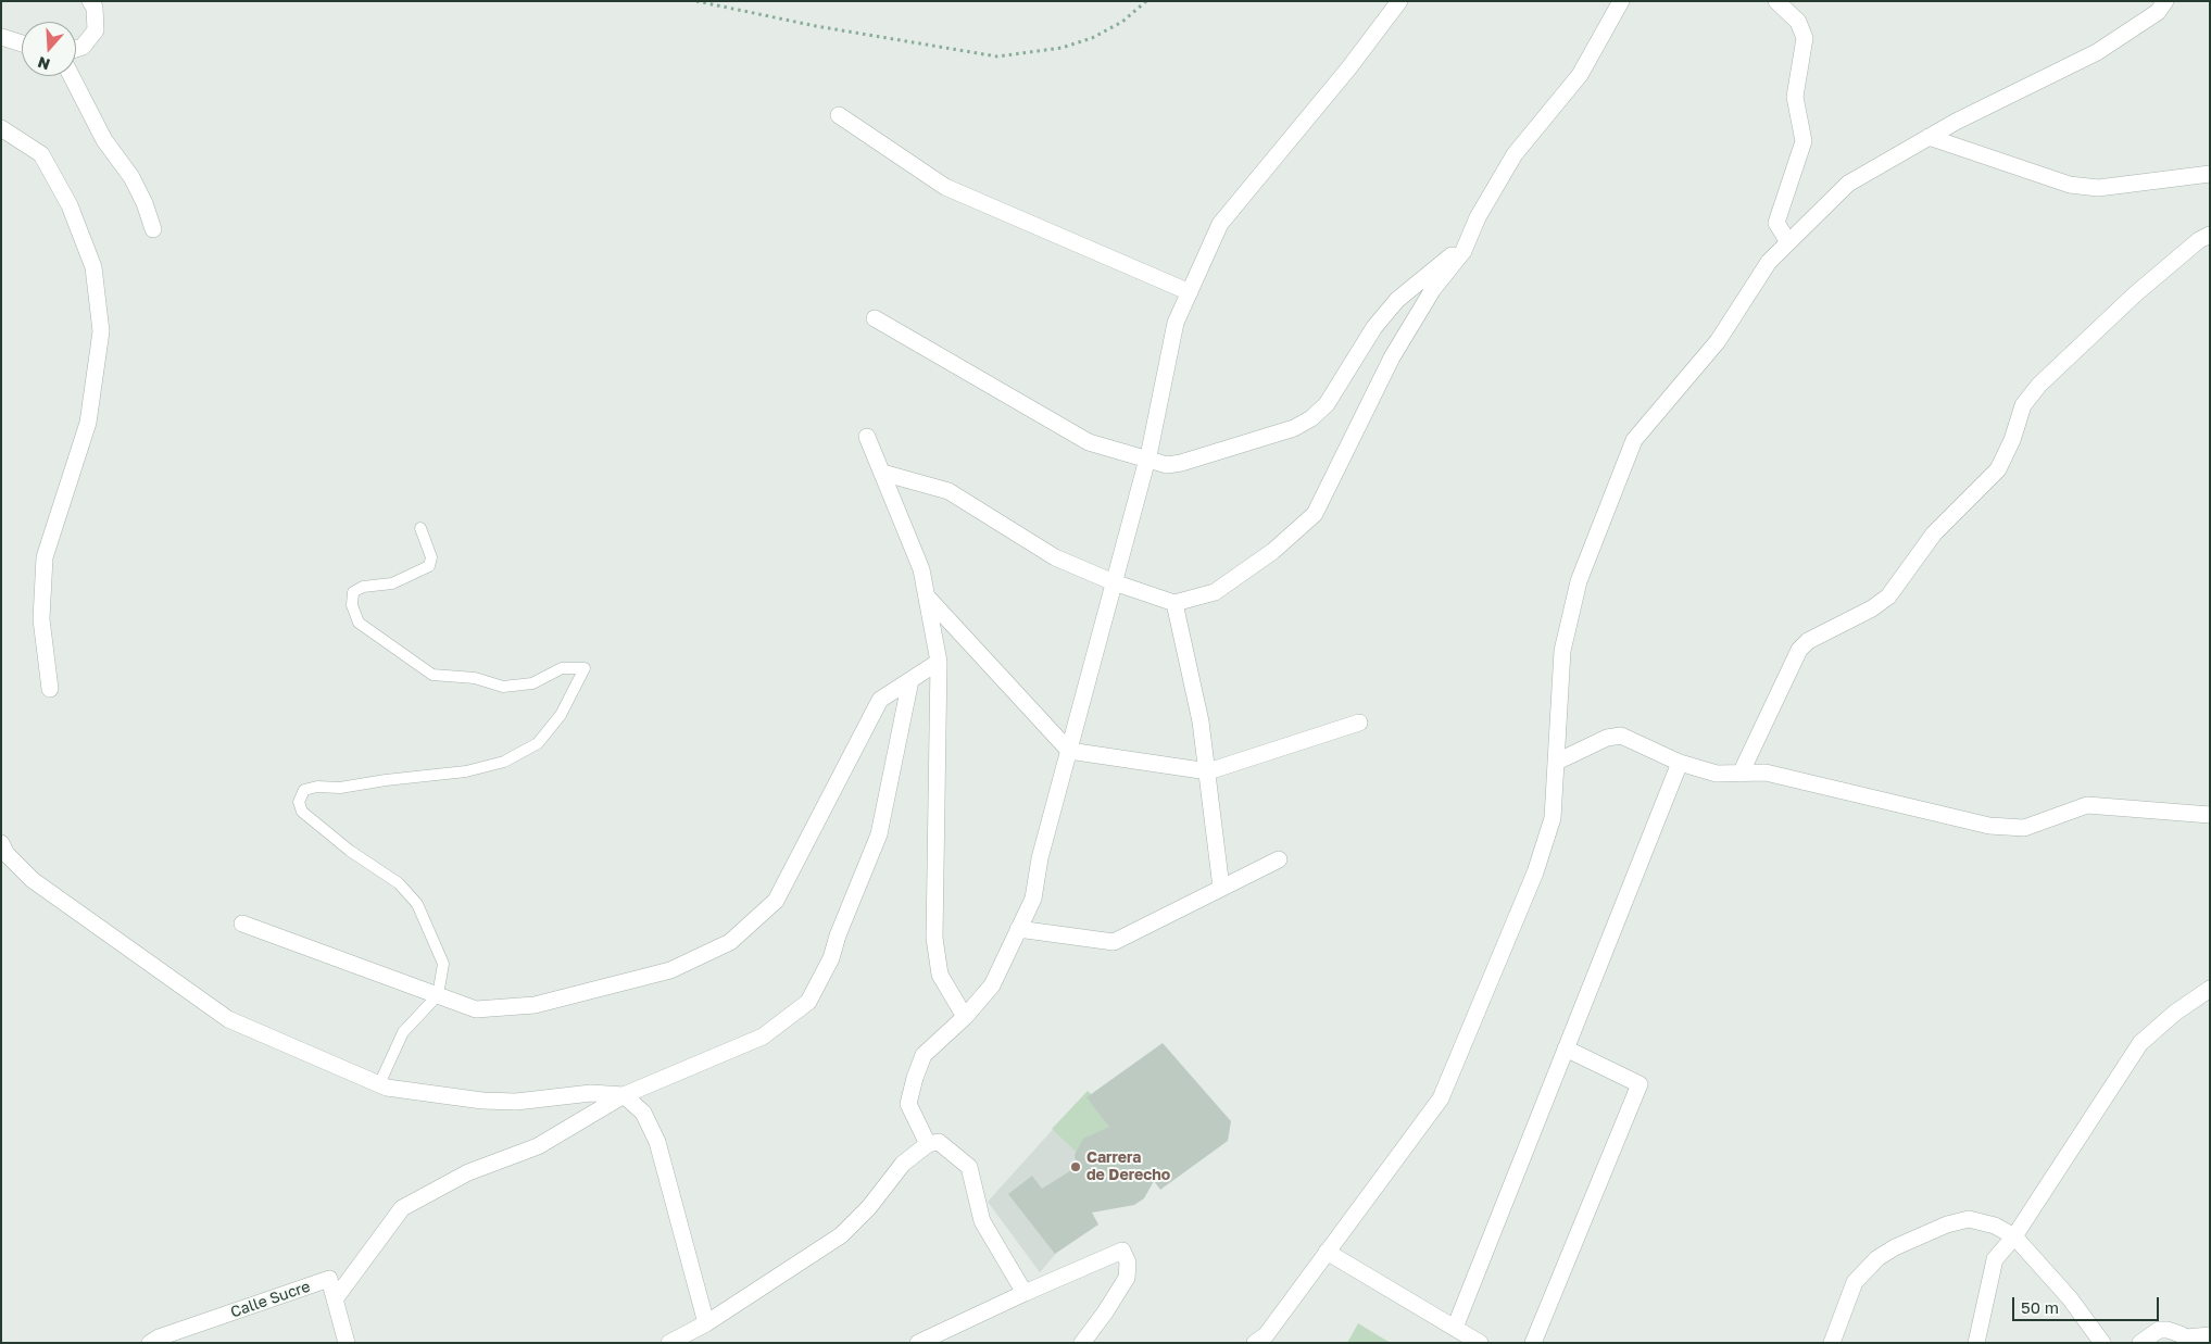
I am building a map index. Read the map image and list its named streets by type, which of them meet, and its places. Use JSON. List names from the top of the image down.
{
  "streets": {
    "street": ["Calle Sucre"]
  },
  "places": ["Carrera de Derecho"],
  "scale_bar": "50 m",
  "north": "bottom"
}
